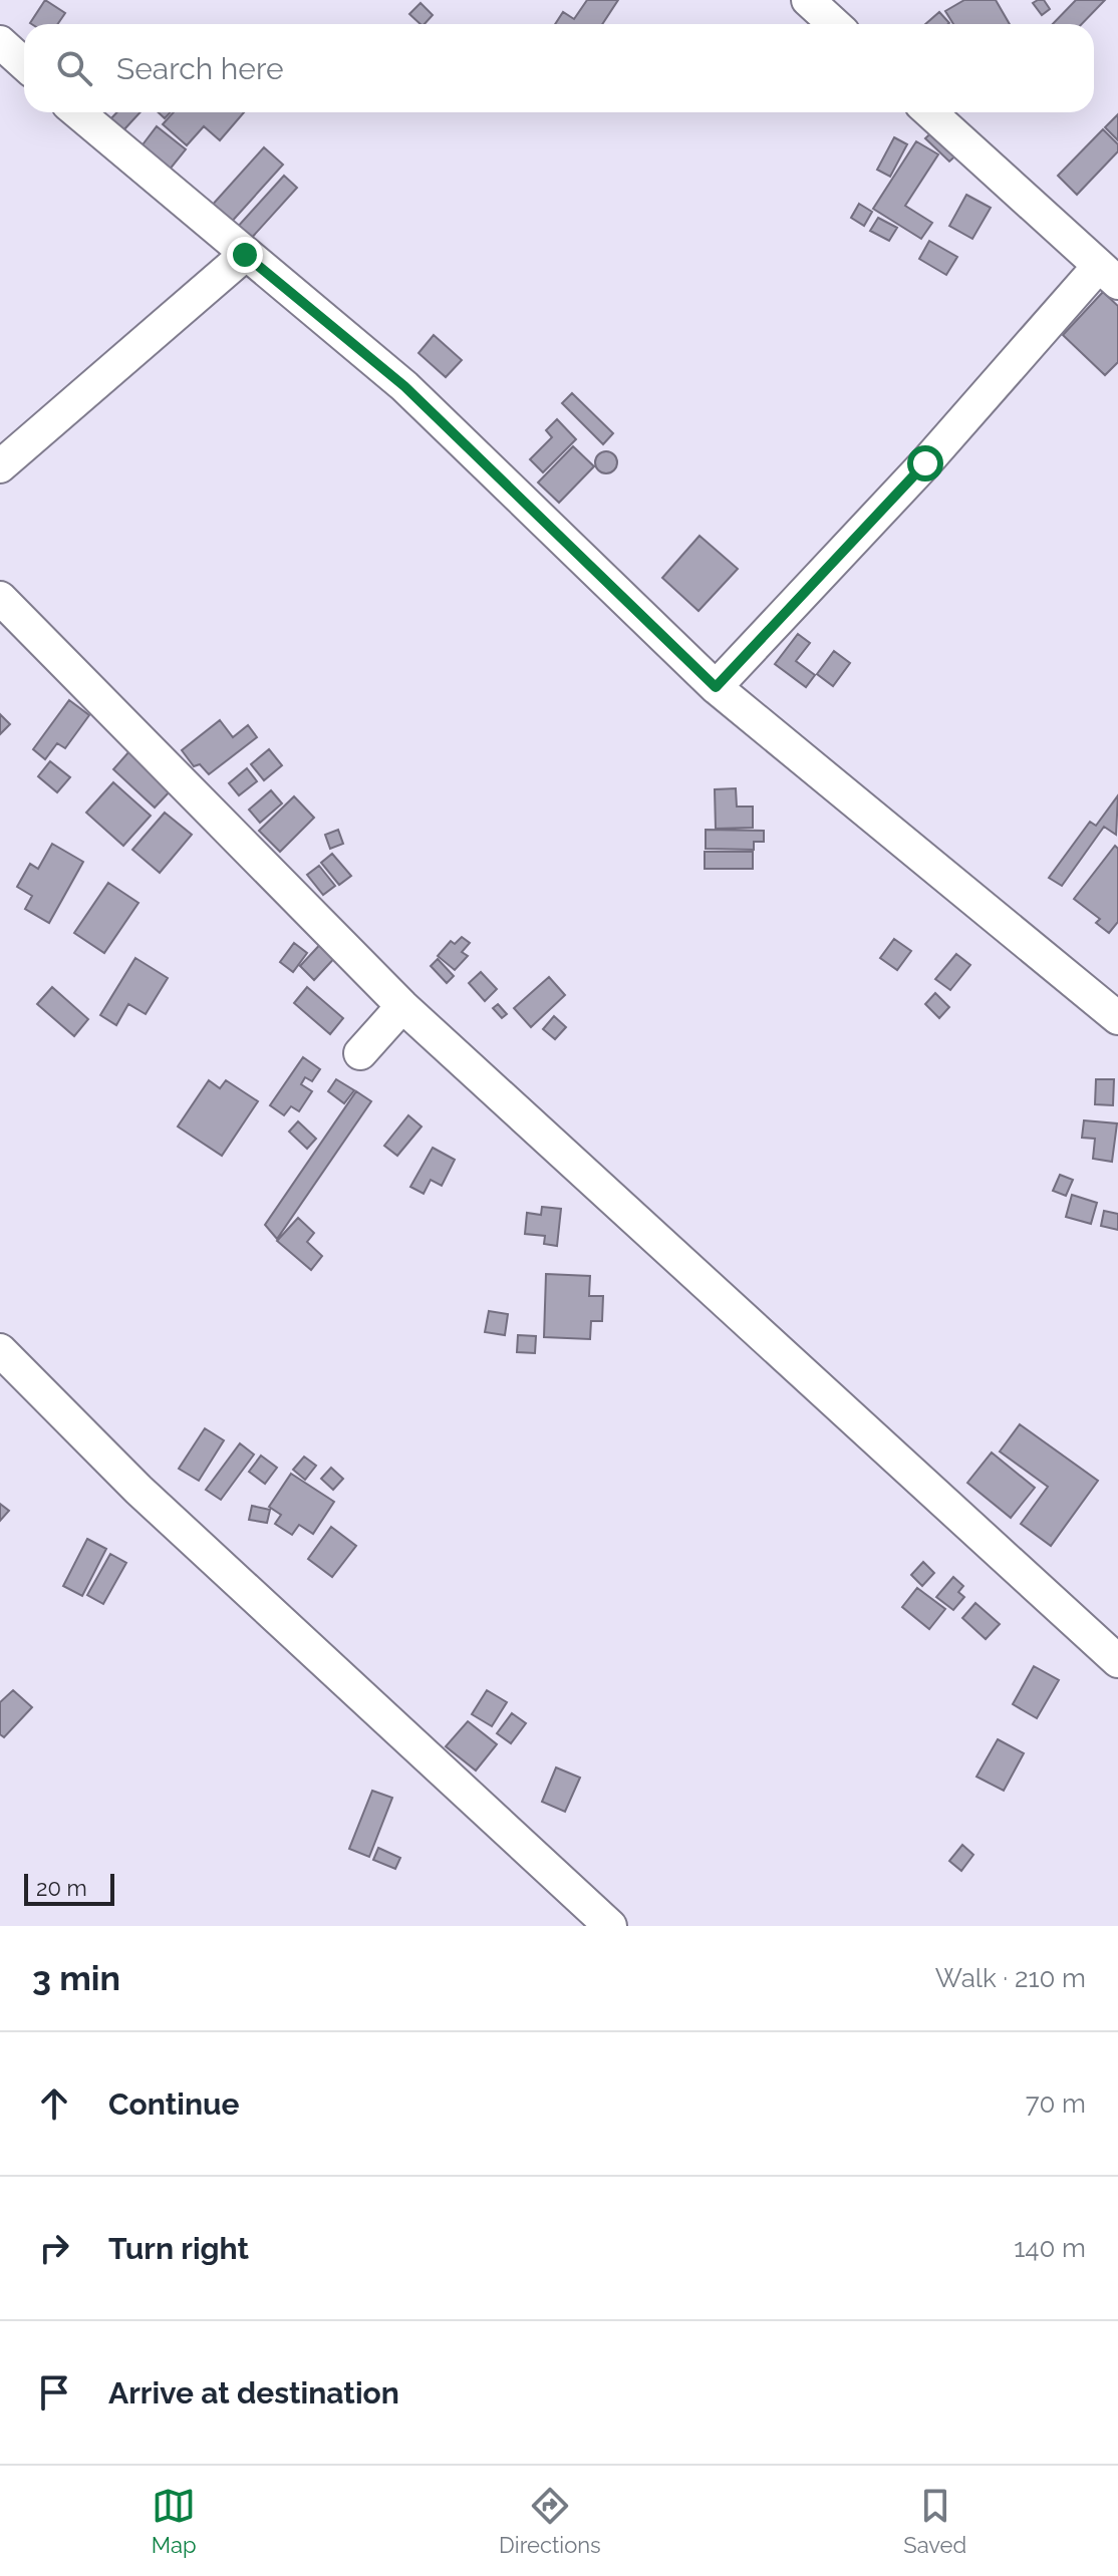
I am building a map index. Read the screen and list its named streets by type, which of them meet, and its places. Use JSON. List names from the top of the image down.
{
  "scale_bar": "20 m",
  "page": {
    "search": "Search here",
    "scale": "20 m",
    "heading": ["3 min", "Walk · 210 m"],
    "list": [
      ["Continue", "70 m"],
      ["Turn right", "140 m"],
      "Arrive at destination"
    ],
    "nav": ["Map", "Directions", "Saved"]
  }
}
